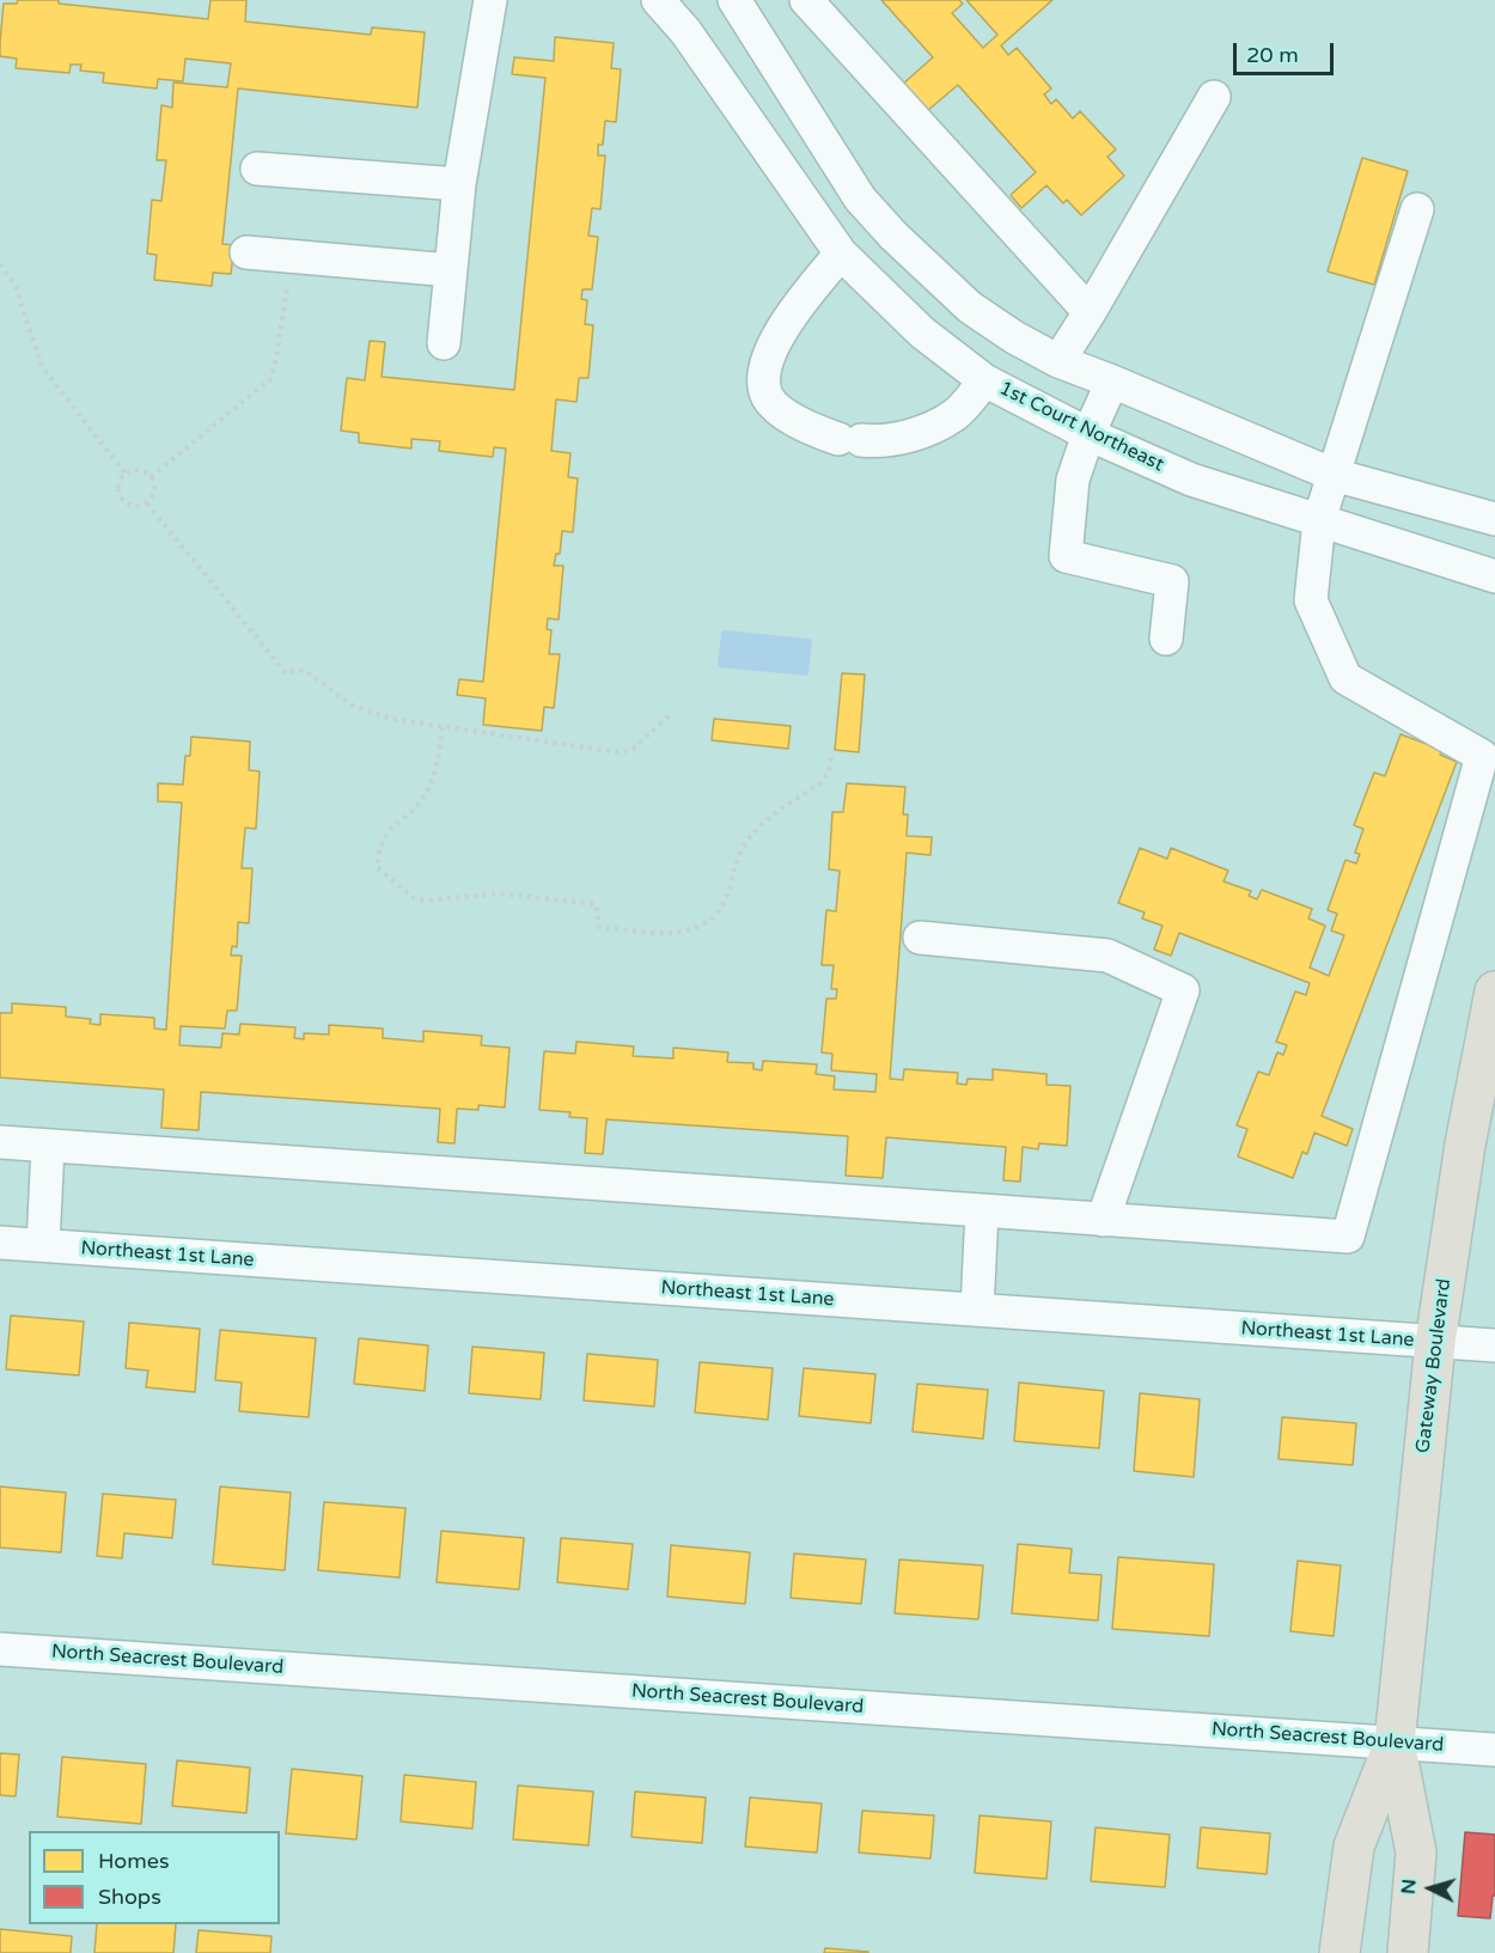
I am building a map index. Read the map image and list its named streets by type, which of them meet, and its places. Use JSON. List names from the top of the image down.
{
  "streets": {
    "main road": ["Gateway Boulevard"],
    "street": ["1st Court Northeast", "Northeast 1st Lane", "North Seacrest Boulevard"]
  },
  "crossings": [
    ["Northeast 1st Lane", "Gateway Boulevard"],
    ["Gateway Boulevard", "North Seacrest Boulevard"]
  ],
  "legend": ["Homes", "Shops"],
  "scale_bar": "20 m",
  "north": "left"
}
